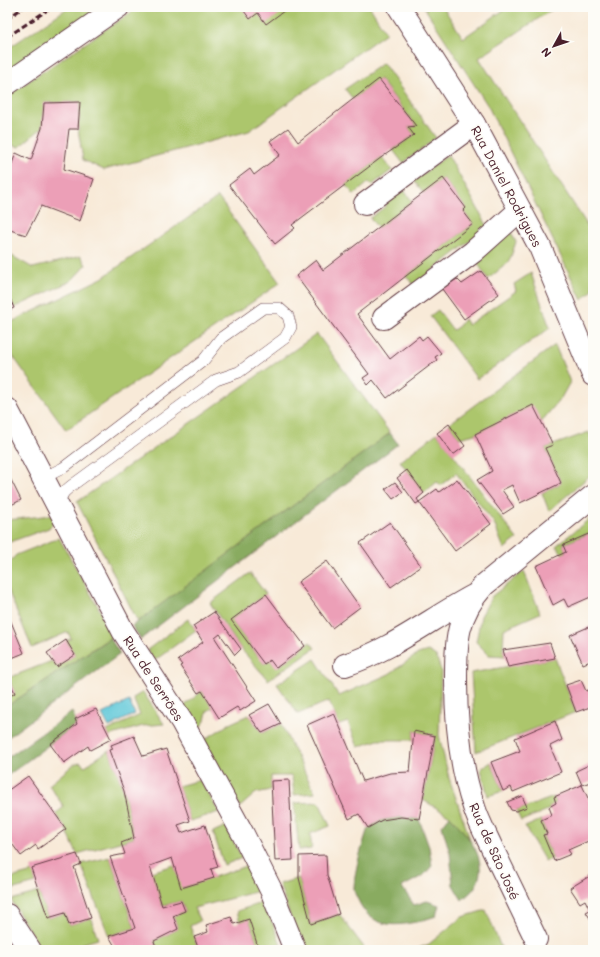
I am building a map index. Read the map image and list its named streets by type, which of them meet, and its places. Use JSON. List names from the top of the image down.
{
  "streets": {
    "street": ["Rua Daniel Rodrigues", "Rua de Serrões", "Rua de São José"]
  },
  "north": "bottom left"
}
